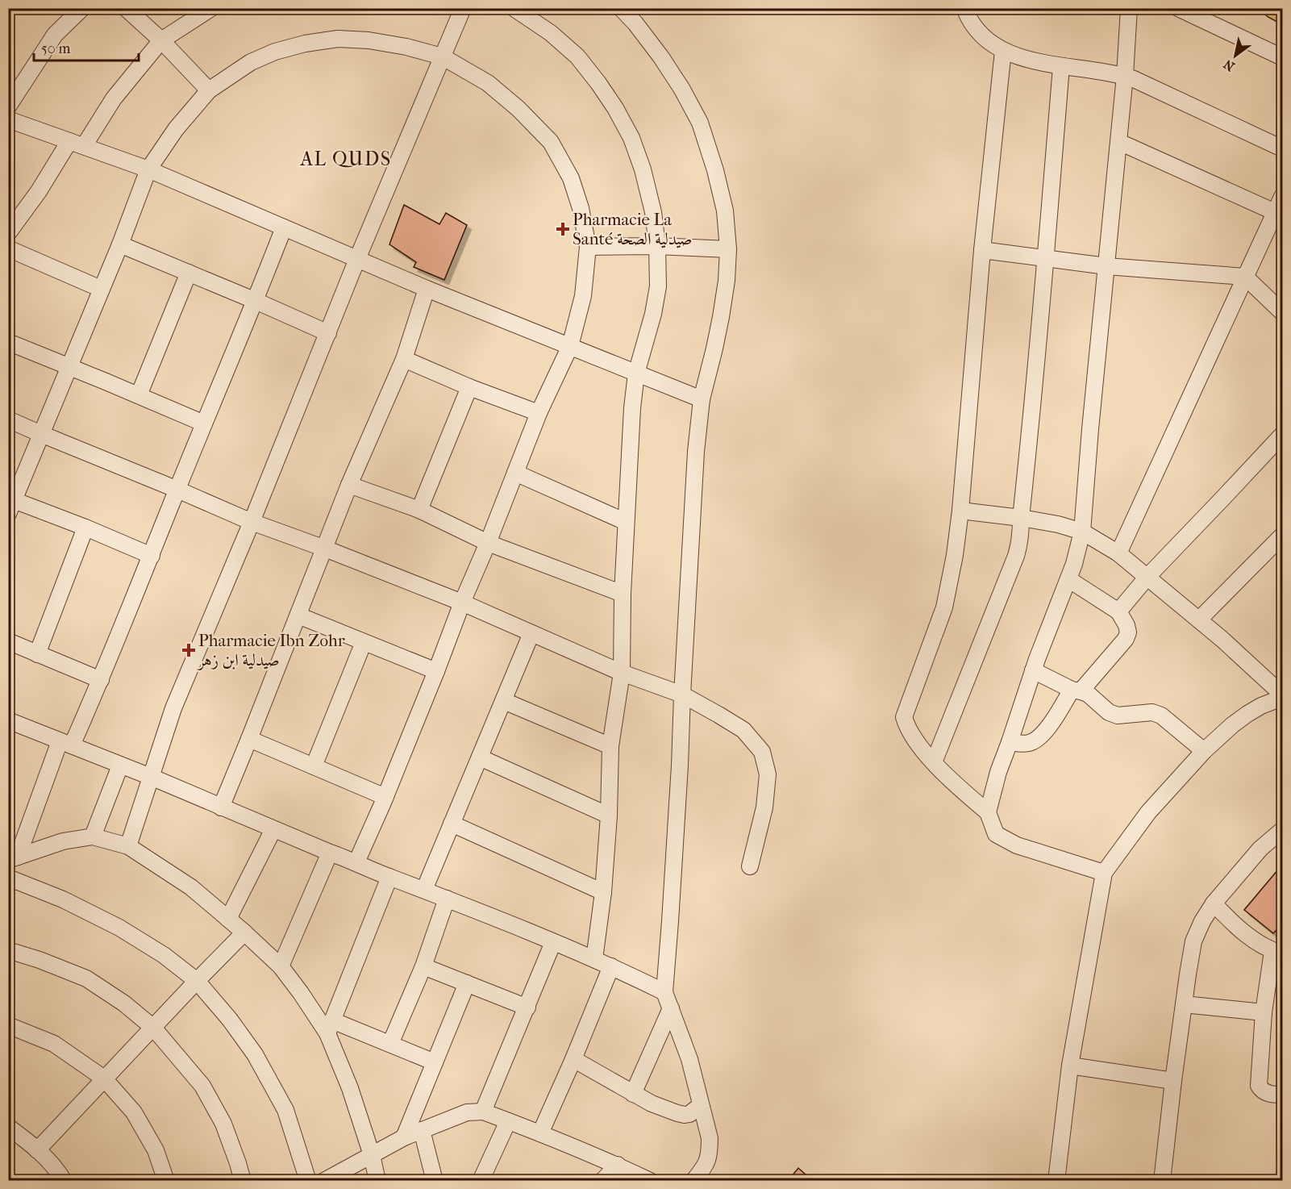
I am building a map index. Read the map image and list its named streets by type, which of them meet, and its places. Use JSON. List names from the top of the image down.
{
  "districts": ["AL QUDS"],
  "places": {
    "health": ["Pharmacie La Santé صيدلية الصحة", "Pharmacie Ibn Zohr صيدلية ابن زهر"]
  },
  "scale_bar": "50 m",
  "north": "bottom left"
}
